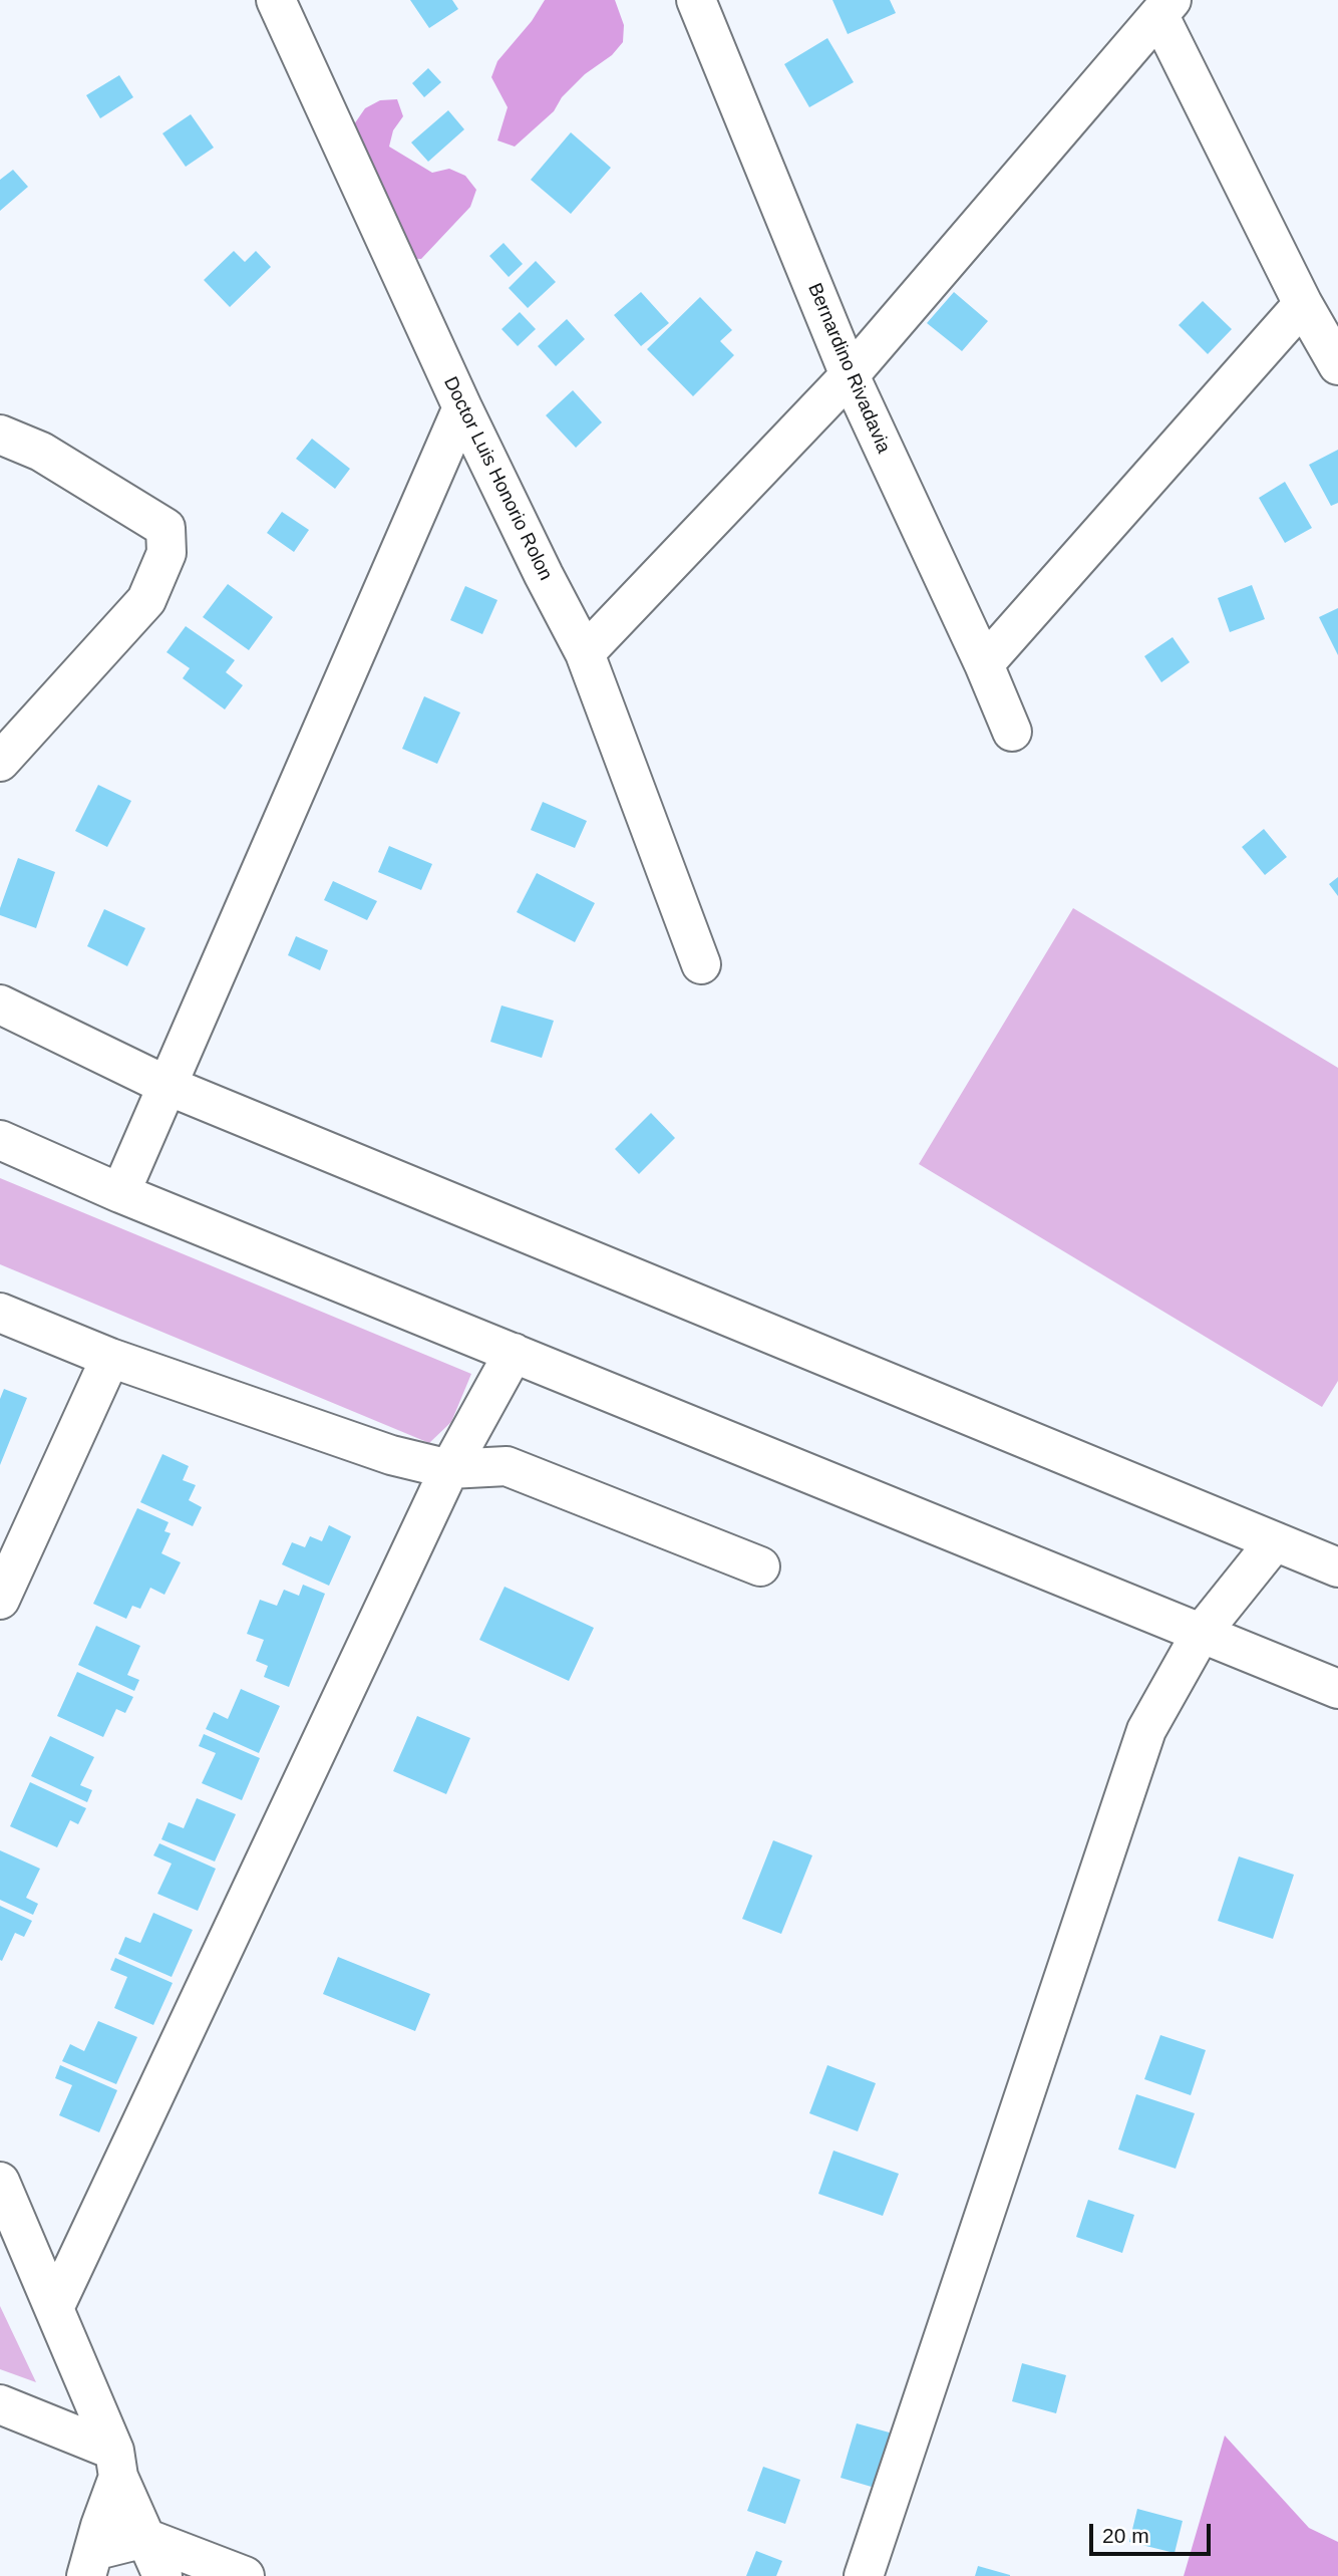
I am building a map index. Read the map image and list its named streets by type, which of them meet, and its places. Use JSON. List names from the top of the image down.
{
  "streets": {
    "street": ["Bernardino Rivadavia", "Doctor Luis Honorio Rolon"]
  },
  "scale_bar": "20 m"
}
